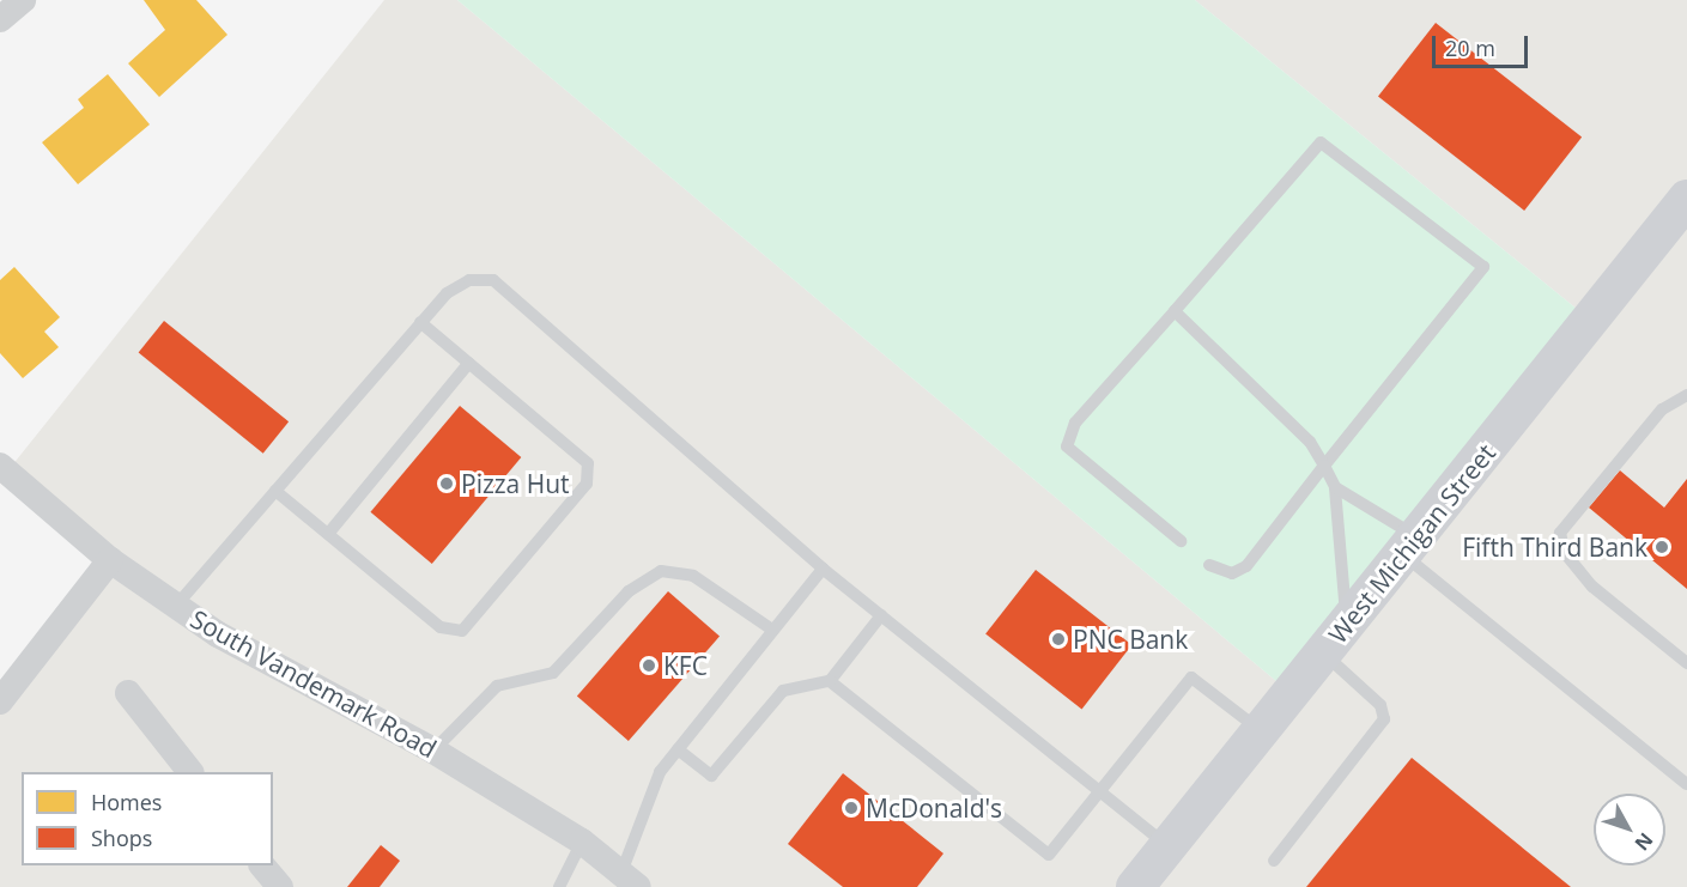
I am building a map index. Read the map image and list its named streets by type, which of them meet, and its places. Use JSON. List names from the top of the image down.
{
  "streets": {
    "main road": ["West Michigan Street"],
    "street": ["South Vandemark Road"]
  },
  "places": [
    "Pizza Hut",
    "Fifth Third Bank",
    "PNC Bank",
    "KFC",
    "McDonald's"
  ],
  "legend": ["Homes", "Shops"],
  "scale_bar": "20 m",
  "north": "bottom right"
}
